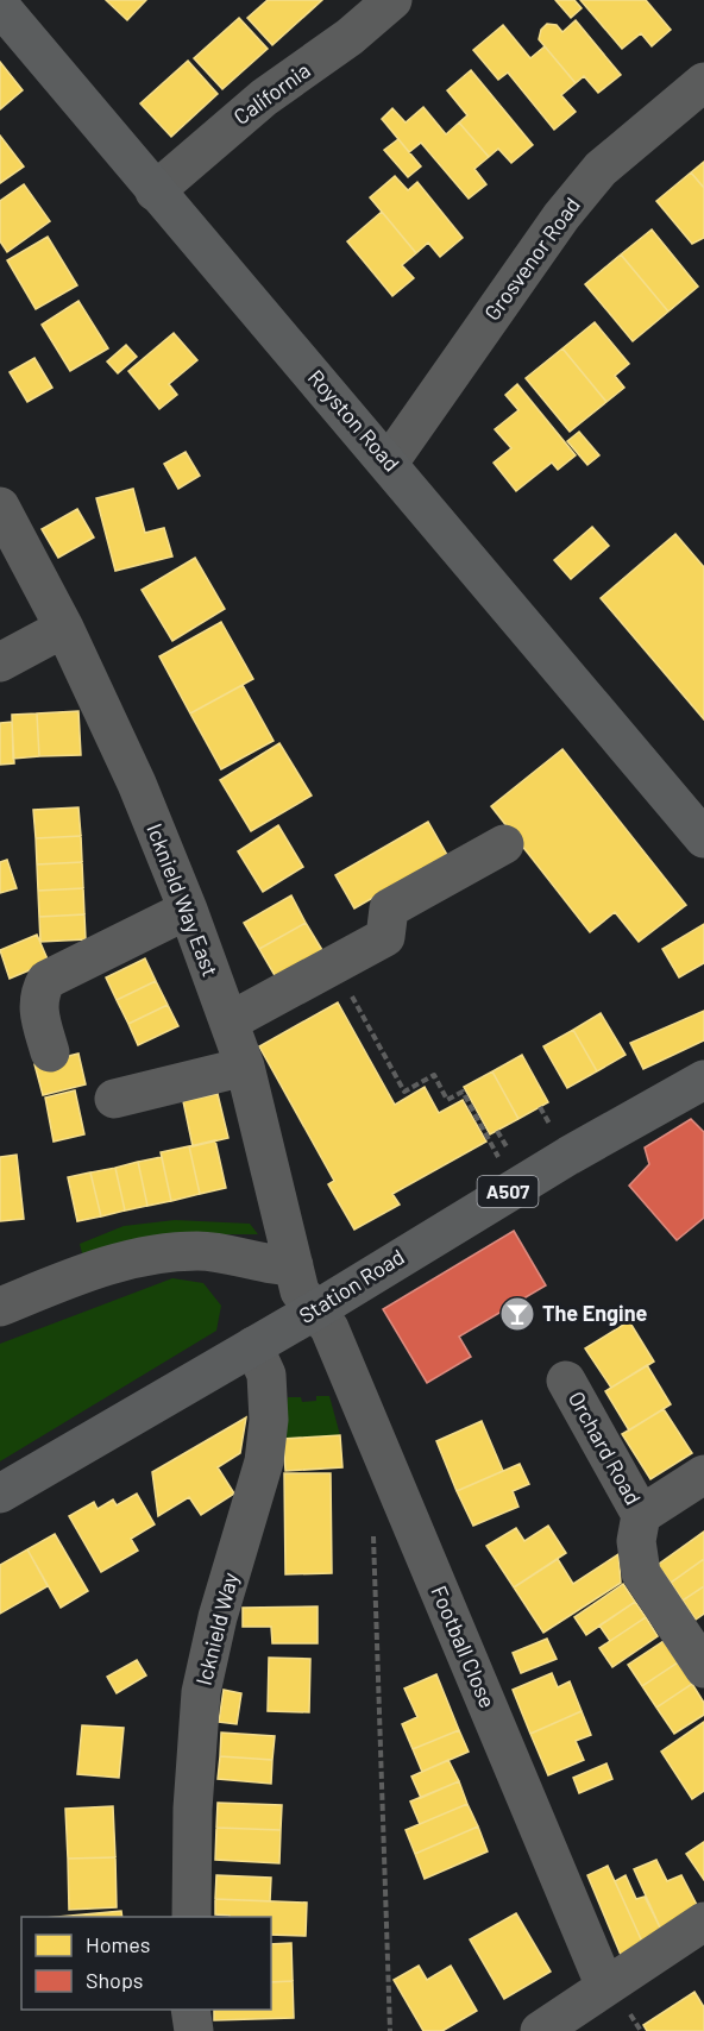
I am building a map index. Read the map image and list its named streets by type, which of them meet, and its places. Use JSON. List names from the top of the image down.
{
  "streets": {
    "main road": ["Royston Road", "A507", "Station Road"],
    "street": [
      "California",
      "Grosvenor Road",
      "Icknield Way East",
      "Orchard Road",
      "Icknield Way",
      "Football Close"
    ]
  },
  "crossings": [
    ["California", "Royston Road"],
    ["Grosvenor Road", "Royston Road"],
    ["Icknield Way East", "Station Road"],
    ["Icknield Way East", "Football Close"],
    ["Station Road", "Icknield Way"],
    ["Station Road", "Football Close"]
  ],
  "places": {
    "bar": ["The Engine"]
  },
  "legend": ["Homes", "Shops"]
}
